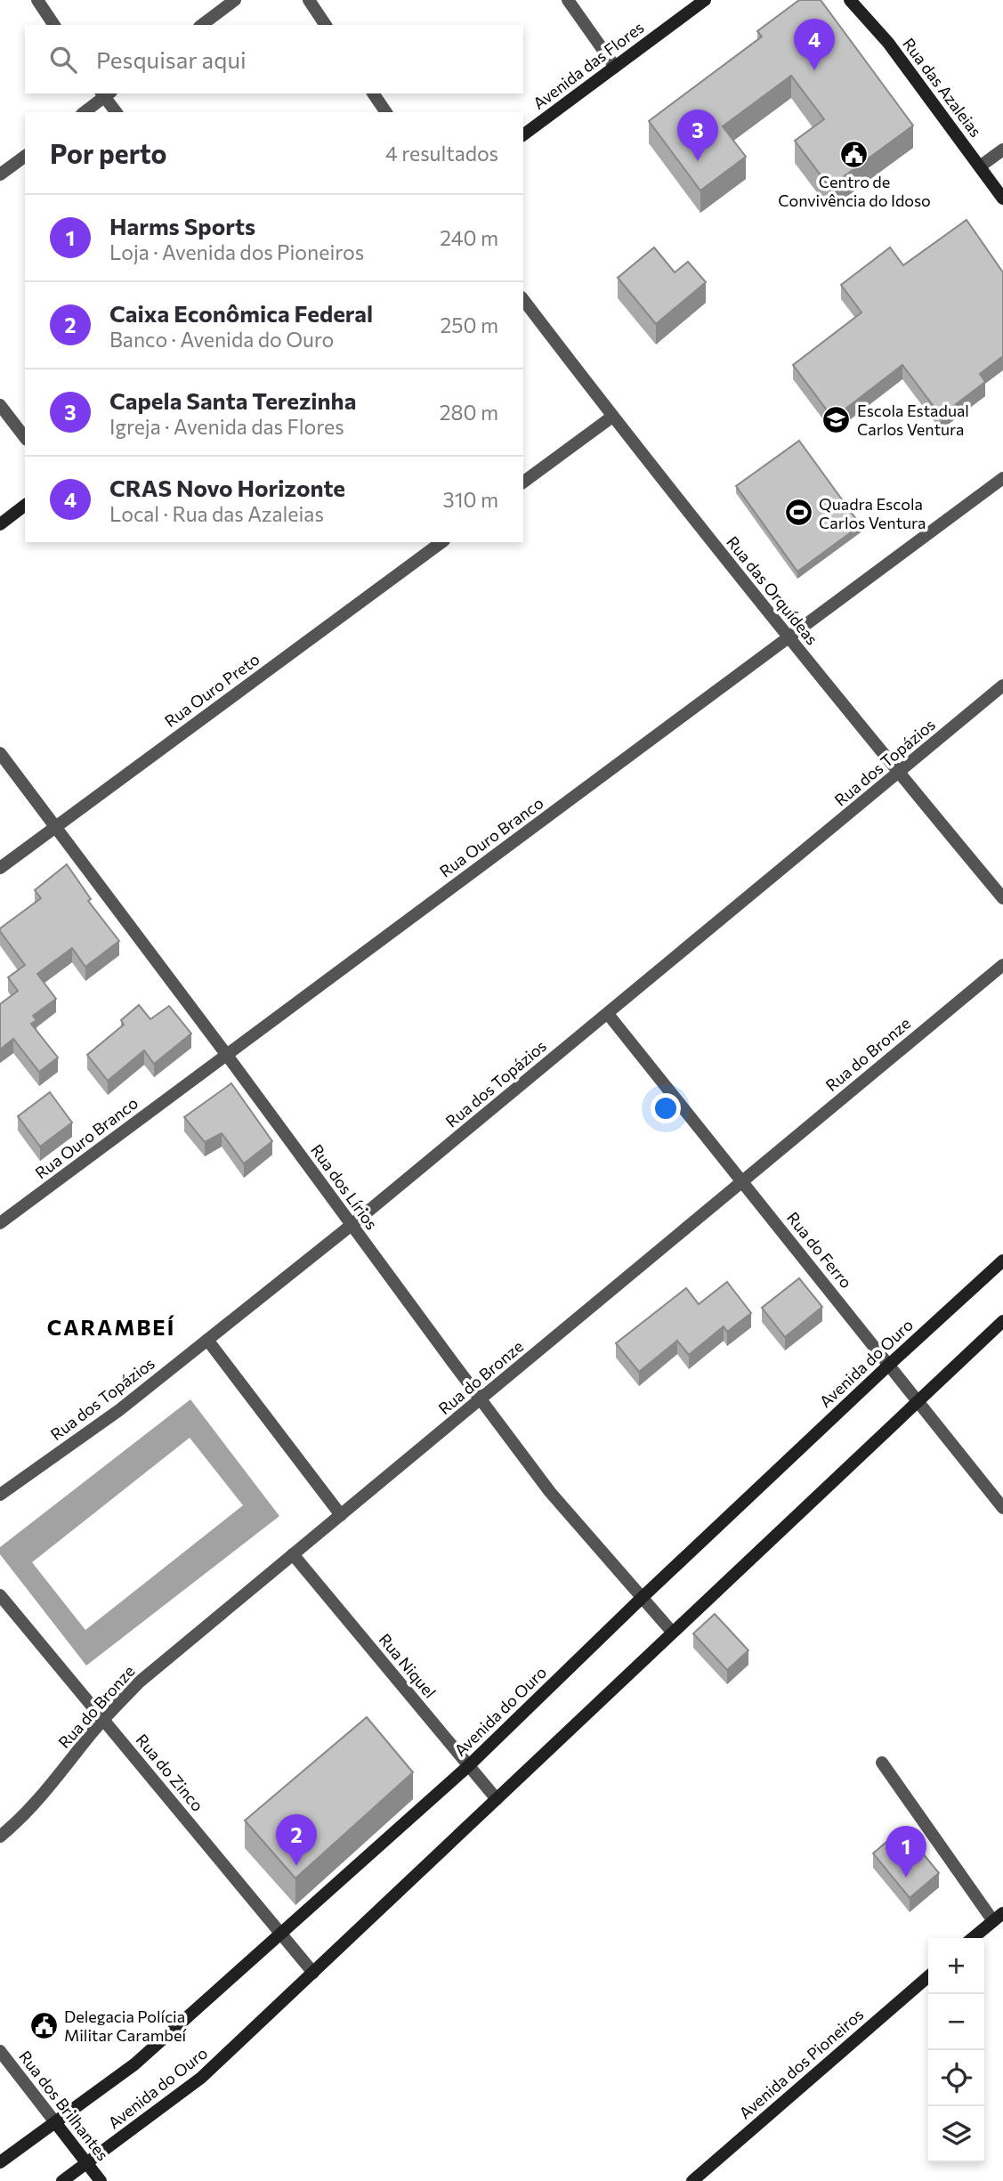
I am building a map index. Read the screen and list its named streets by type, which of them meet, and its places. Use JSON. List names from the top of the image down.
{
  "streets": {
    "street": [
      "Avenida das Flores",
      "Rua das Azaleias",
      "Rua das Orquídeas",
      "Rua Ouro Preto",
      "Rua dos Topázios",
      "Rua Ouro Branco",
      "Rua do Bronze",
      "Rua dos Lírios",
      "Rua do Ferro",
      "Avenida do Ouro",
      "Rua Niquel",
      "Rua do Zinco",
      "Avenida dos Pioneiros",
      "Rua dos Brilhantes"
    ]
  },
  "crossings": [
    ["Rua das Orquídeas", "Rua dos Topázios"],
    ["Rua das Orquídeas", "Rua Ouro Branco"],
    ["Rua Ouro Preto", "Rua dos Lírios"],
    ["Rua dos Topázios", "Rua dos Lírios"],
    ["Rua dos Topázios", "Rua do Ferro"],
    ["Rua Ouro Branco", "Rua dos Lírios"],
    ["Rua do Bronze", "Rua dos Lírios"],
    ["Rua do Bronze", "Rua do Ferro"],
    ["Rua do Bronze", "Rua Niquel"],
    ["Rua do Bronze", "Rua do Zinco"],
    ["Rua dos Lírios", "Avenida do Ouro"],
    ["Rua do Ferro", "Avenida do Ouro"],
    ["Avenida do Ouro", "Rua Niquel"],
    ["Avenida do Ouro", "Rua do Zinco"],
    ["Avenida do Ouro", "Rua dos Brilhantes"]
  ],
  "districts": ["CARAMBEÍ"],
  "places": {
    "public building": ["Centro de Convivência do Idoso", "Delegacia Polícia Militar Carambeí"],
    "school or university": ["Escola Estadual Carlos Ventura"],
    "sports": ["Quadra Escola Carlos Ventura"]
  },
  "page": {
    "pins": [
      "4",
      "3",
      "2",
      "1"
    ],
    "search": "Pesquisar aqui",
    "heading": ["Por perto", "4 resultados"],
    "list": [
      {
        "mark": "1",
        "name": "Harms Sports",
        "note": "Loja · Avenida dos Pioneiros",
        "value": "240 m"
      },
      {
        "mark": "2",
        "name": "Caixa Econômica Federal",
        "note": "Banco · Avenida do Ouro",
        "value": "250 m"
      },
      {
        "mark": "3",
        "name": "Capela Santa Terezinha",
        "note": "Igreja · Avenida das Flores",
        "value": "280 m"
      },
      {
        "mark": "4",
        "name": "CRAS Novo Horizonte",
        "note": "Local · Rua das Azaleias",
        "value": "310 m"
      }
    ],
    "map_buttons": ["+", "−"]
  }
}
